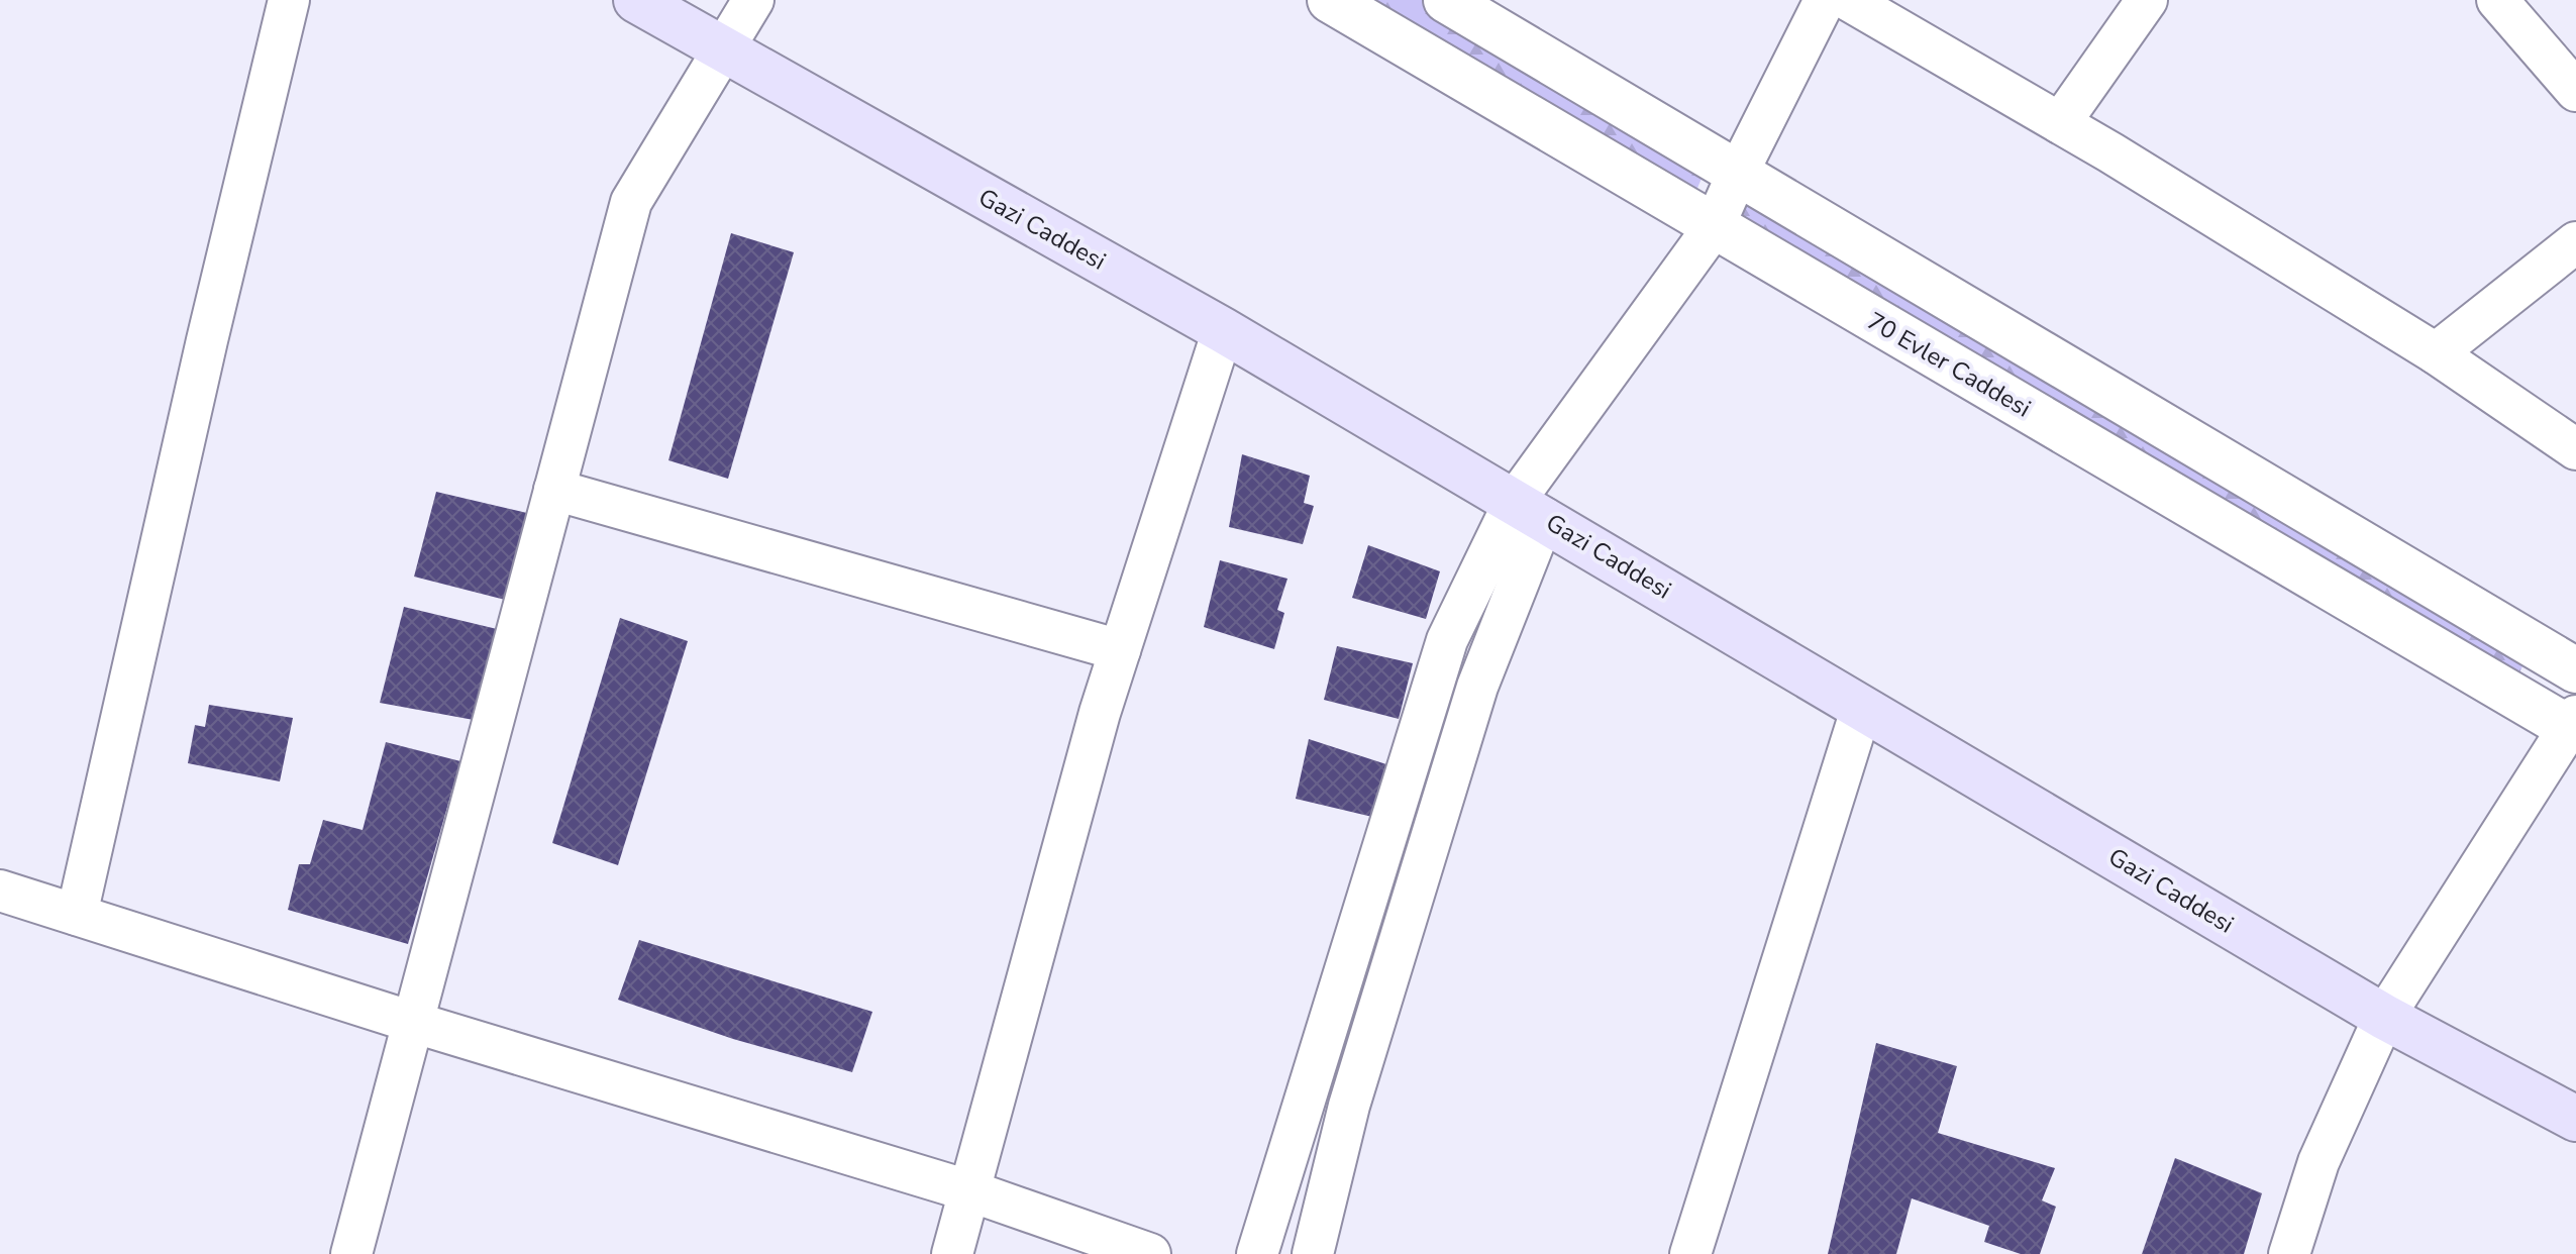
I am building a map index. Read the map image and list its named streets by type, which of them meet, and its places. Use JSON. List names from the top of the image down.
{
  "streets": {
    "main road": ["Gazi Caddesi"],
    "street": ["70 Evler Caddesi"]
  }
}
